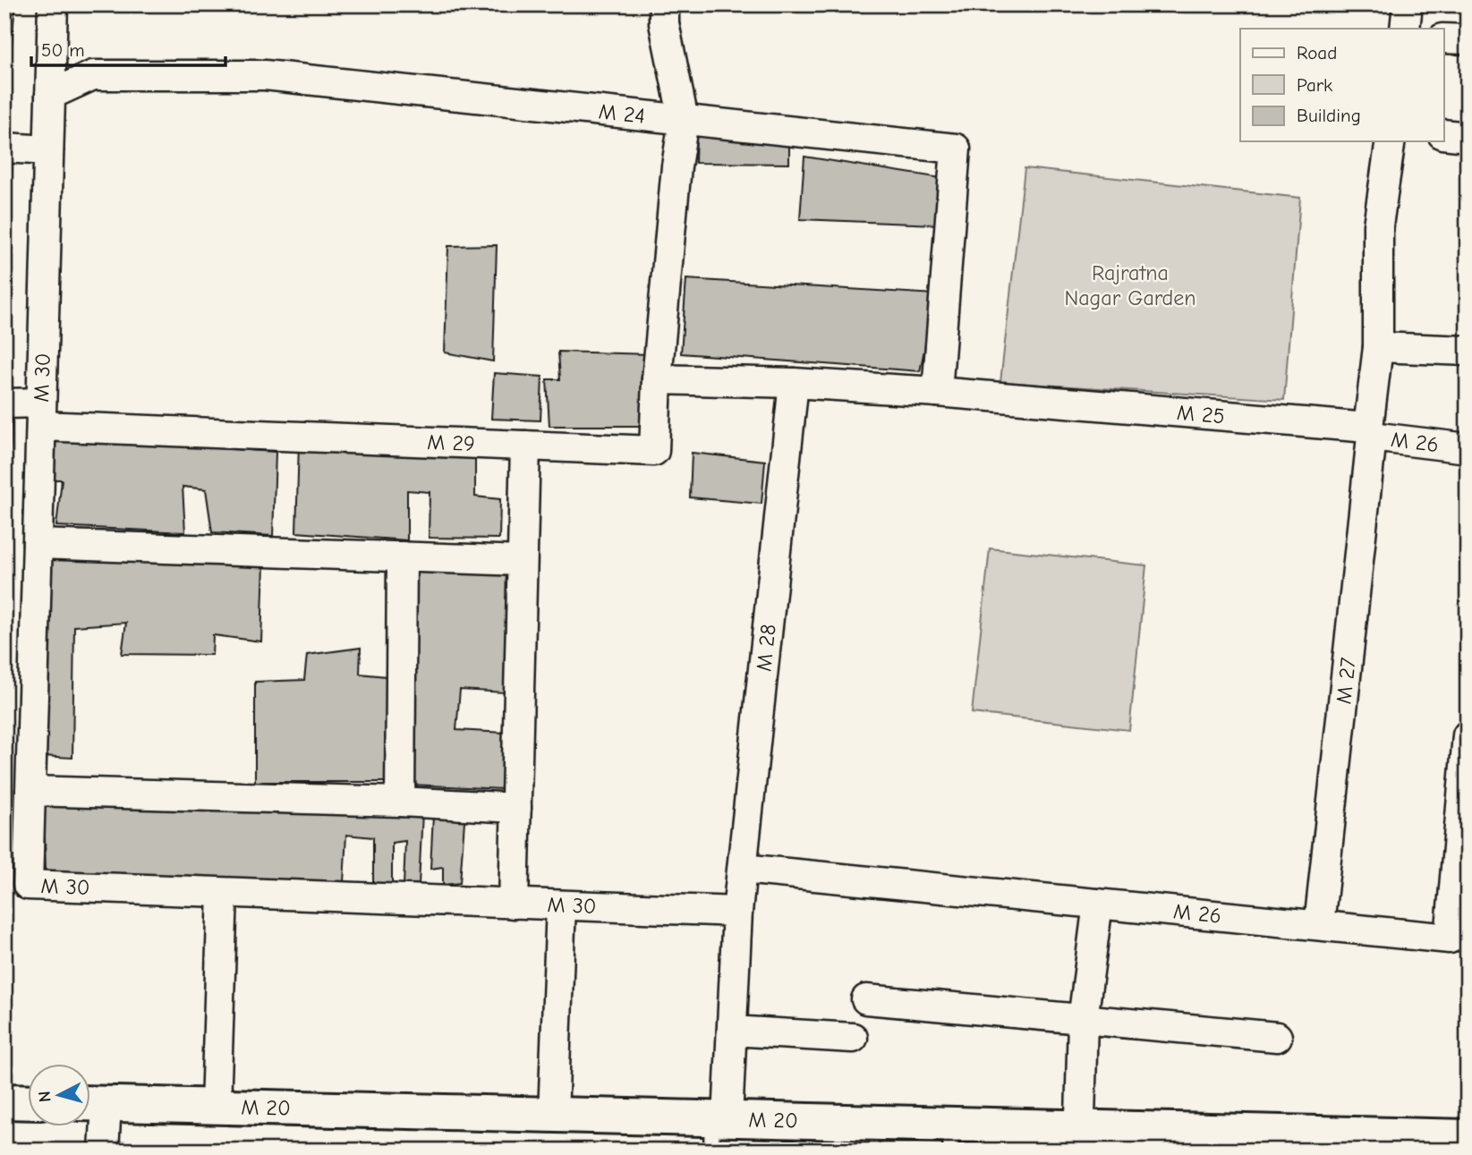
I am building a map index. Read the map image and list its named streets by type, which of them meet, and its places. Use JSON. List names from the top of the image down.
{
  "streets": {
    "street": [
      "M 24",
      "M 30",
      "M 25",
      "M 26",
      "M 29",
      "M 28",
      "M 27",
      "M 20"
    ]
  },
  "crossings": [
    ["M 24", "M 30"],
    ["M 24", "M 25"],
    ["M 30", "M 29"],
    ["M 30", "M 28"],
    ["M 25", "M 26"],
    ["M 25", "M 28"],
    ["M 25", "M 27"],
    ["M 26", "M 28"],
    ["M 26", "M 27"]
  ],
  "parks": ["Rajratna Nagar Garden"],
  "legend": ["Road", "Park", "Building"],
  "scale_bar": "50 m",
  "north": "left"
}
